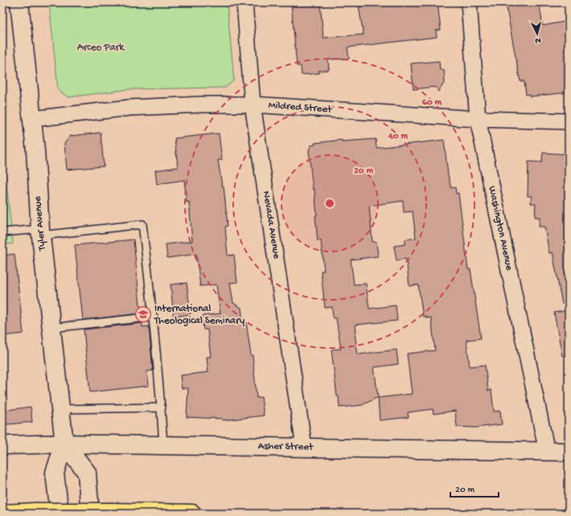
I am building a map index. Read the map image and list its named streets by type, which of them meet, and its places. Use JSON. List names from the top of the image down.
{
  "streets": {
    "street": [
      "Mildred Street",
      "Tyler Avenue",
      "Nevada Avenue",
      "Washington Avenue",
      "Asher Street"
    ]
  },
  "crossings": [
    ["Mildred Street", "Tyler Avenue"],
    ["Mildred Street", "Nevada Avenue"],
    ["Mildred Street", "Washington Avenue"],
    ["Tyler Avenue", "Asher Street"],
    ["Nevada Avenue", "Asher Street"],
    ["Washington Avenue", "Asher Street"]
  ],
  "parks": ["Arceo Park"],
  "places": {
    "school or university": ["International Theological Seminary"]
  },
  "scale_bar": "20 m",
  "north": "bottom",
  "rings": ["60 m", "40 m", "20 m"]
}
